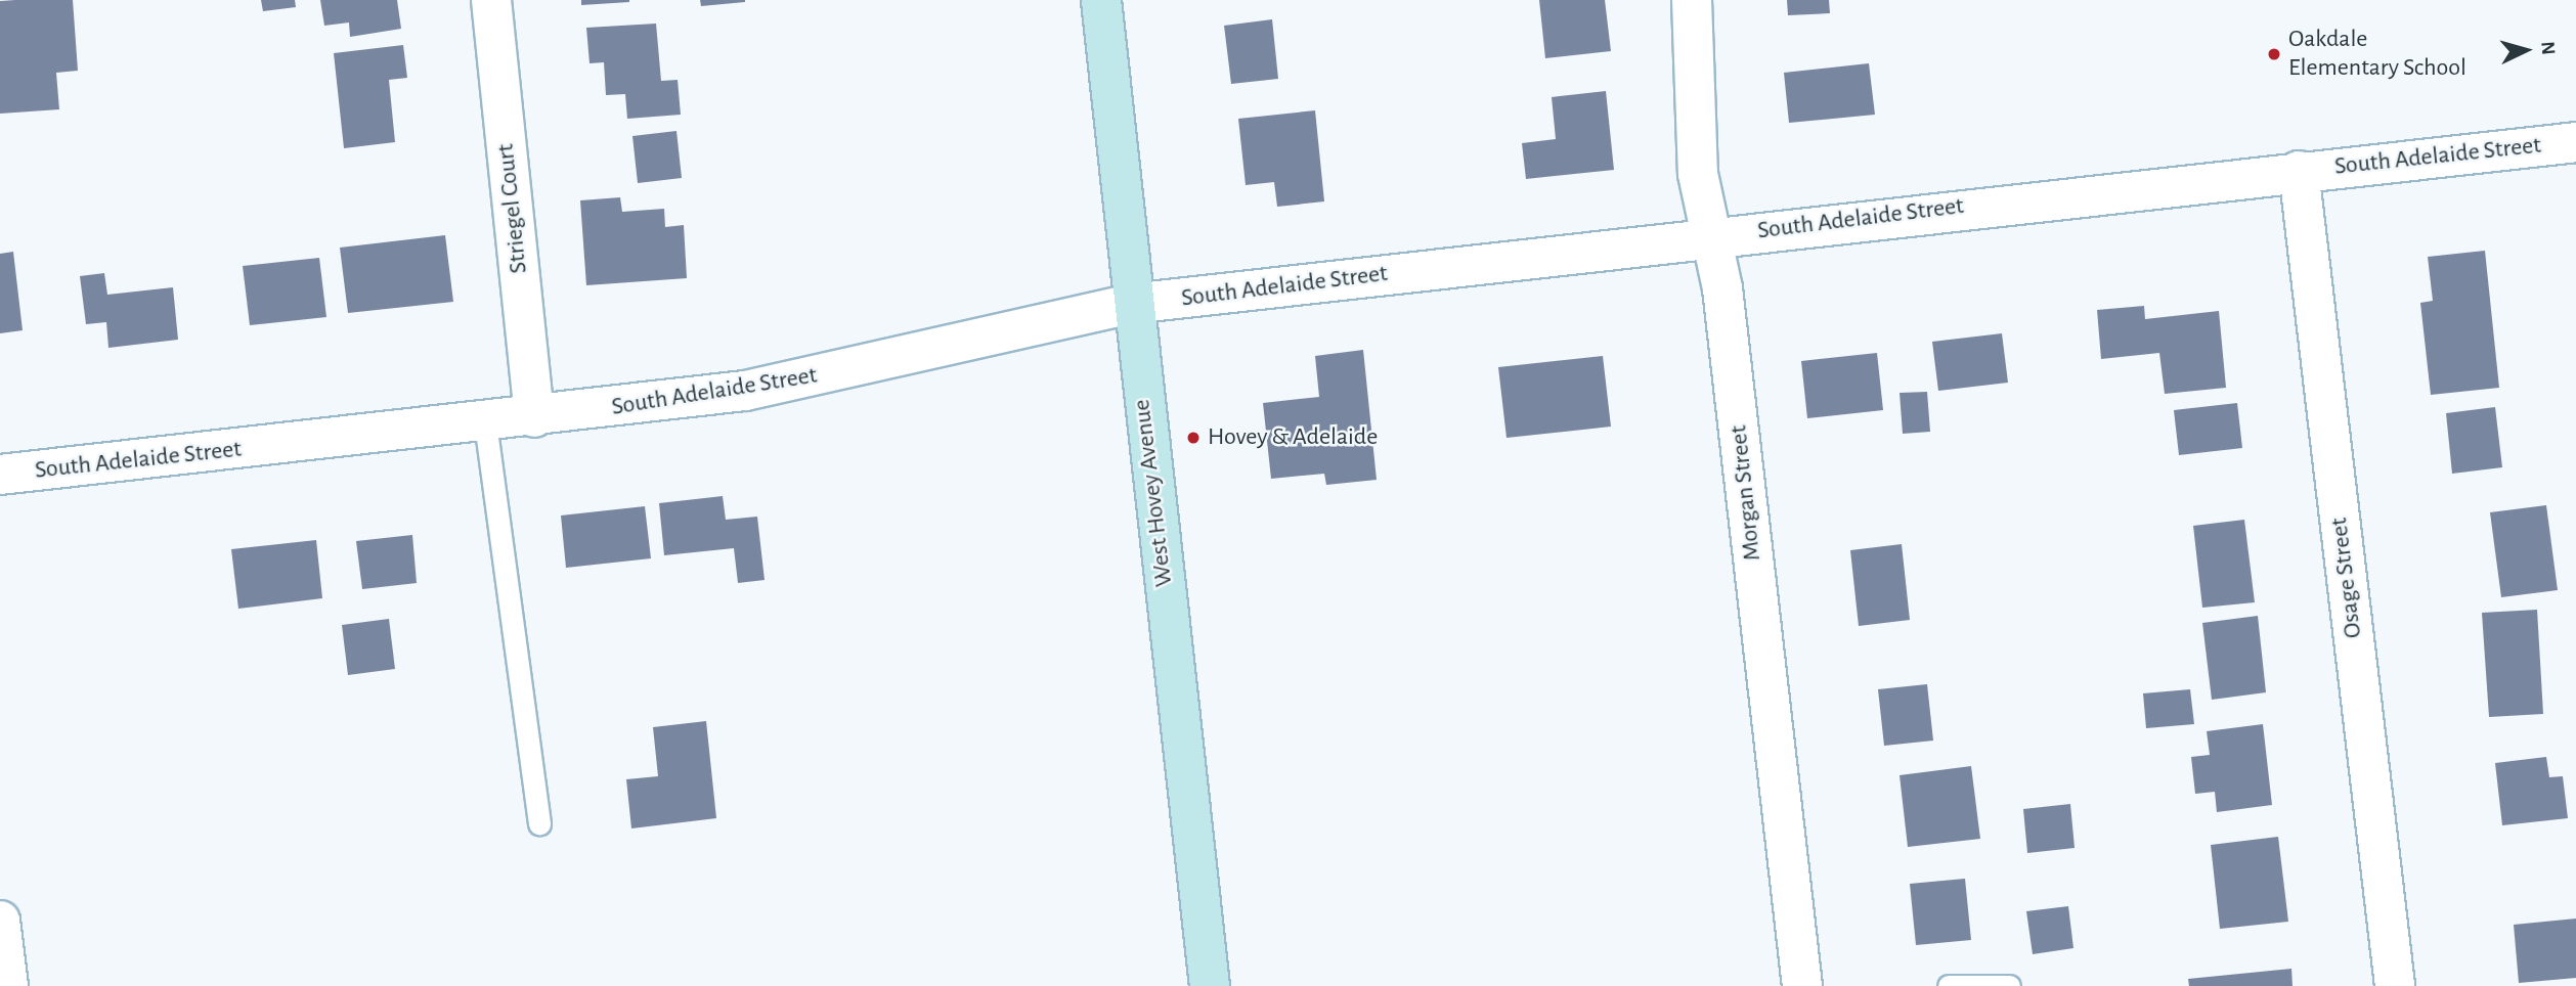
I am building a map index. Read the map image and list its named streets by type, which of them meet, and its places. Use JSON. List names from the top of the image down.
{
  "streets": {
    "main road": ["West Hovey Avenue"],
    "street": [
      "South Adelaide Street",
      "Striegel Court",
      "Morgan Street",
      "Osage Street"
    ]
  },
  "crossings": [
    ["South Adelaide Street", "Striegel Court"],
    ["South Adelaide Street", "West Hovey Avenue"],
    ["South Adelaide Street", "Morgan Street"],
    ["South Adelaide Street", "Osage Street"]
  ],
  "places": ["Oakdale Elementary School", "Hovey & Adelaide"],
  "north": "right"
}
